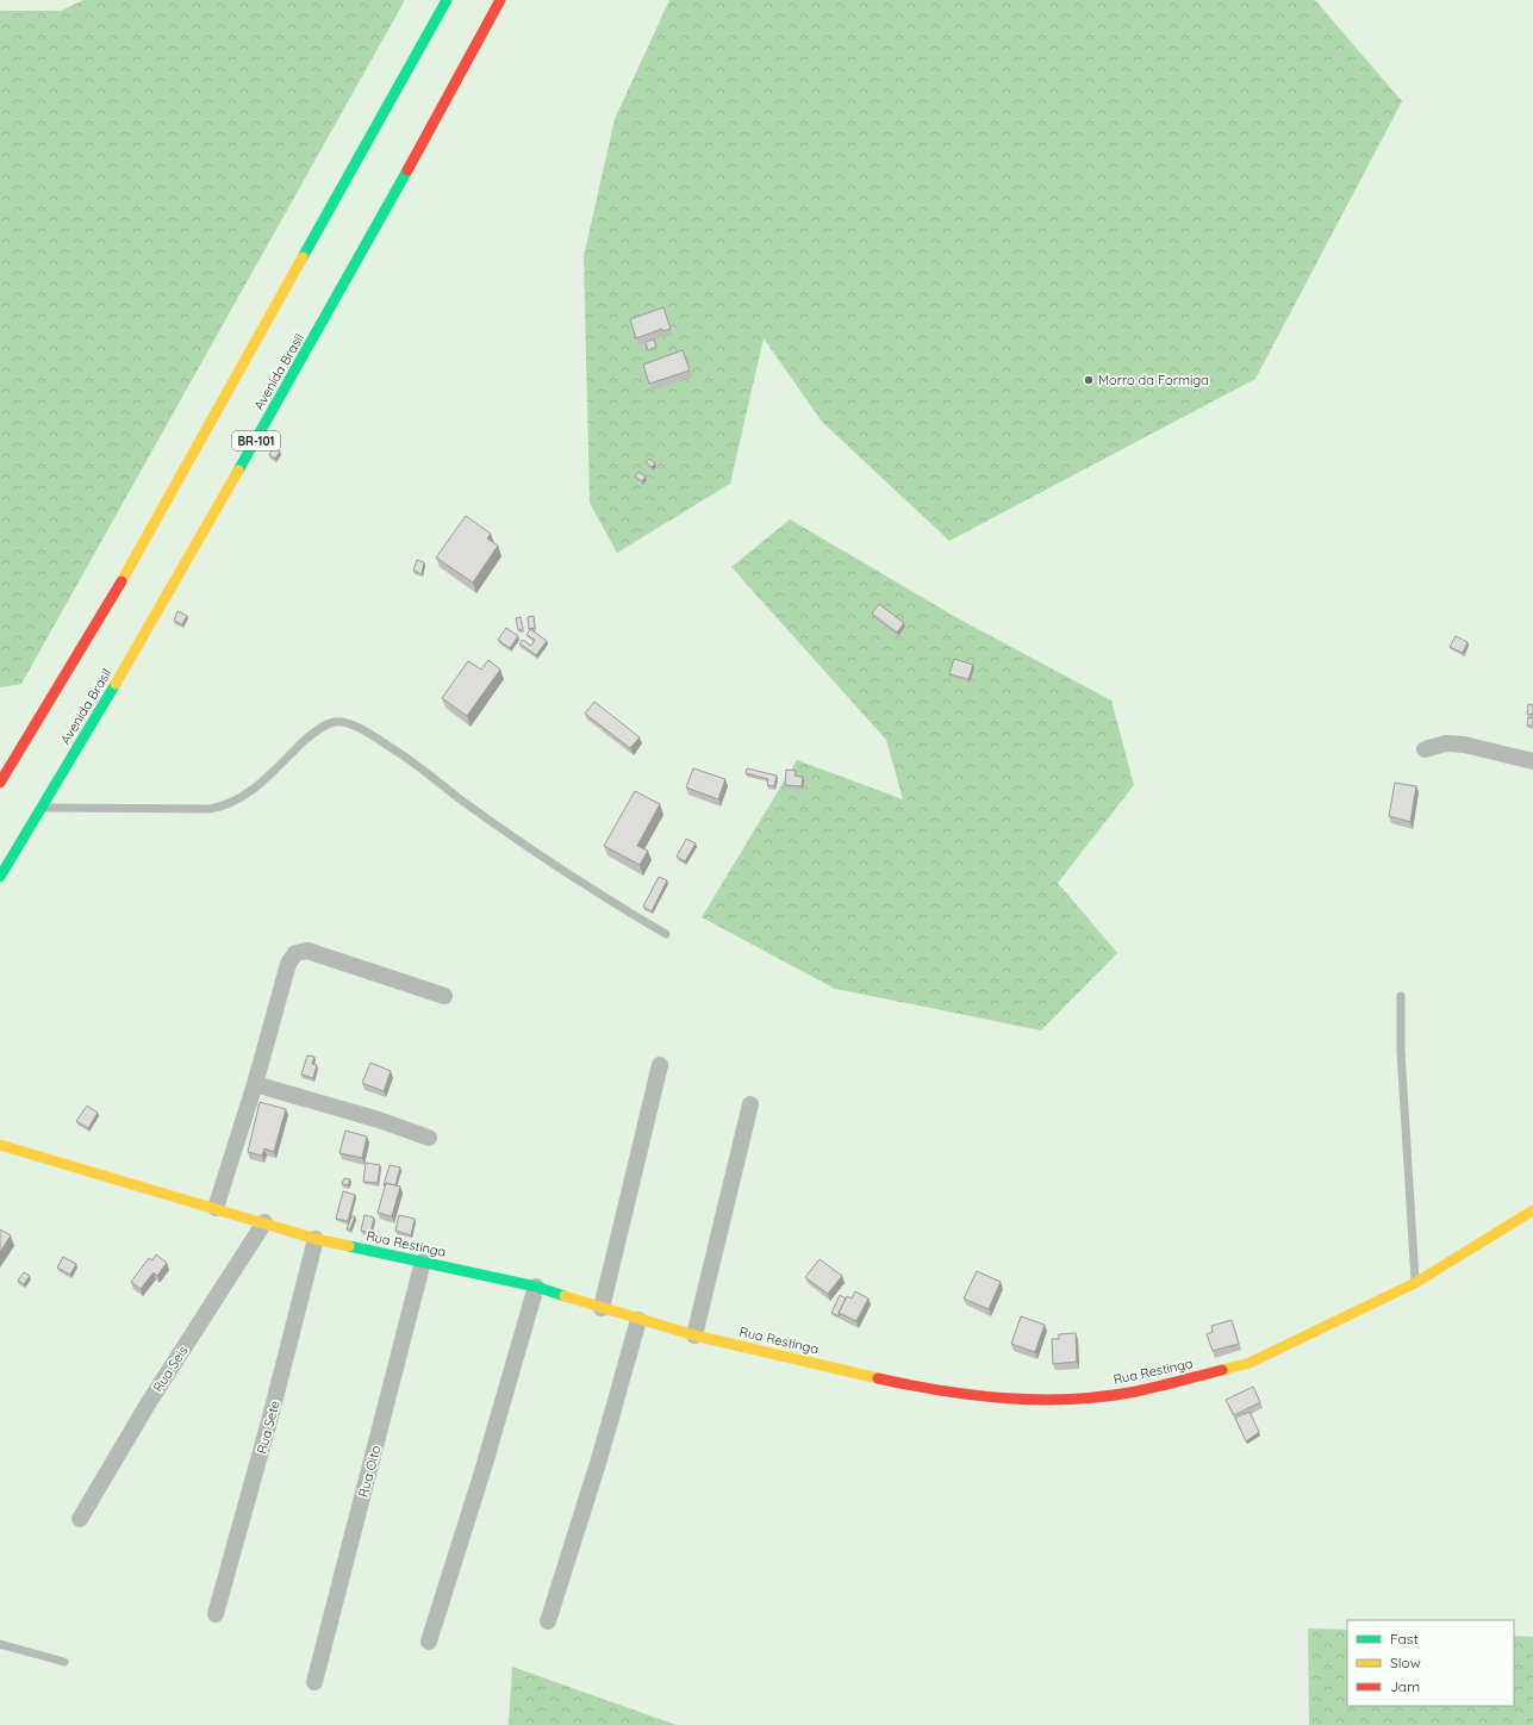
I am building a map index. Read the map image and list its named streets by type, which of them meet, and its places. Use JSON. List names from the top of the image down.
{
  "streets": {
    "main road": ["Avenida Brasil", "BR-101", "Rua Restinga"],
    "street": ["Rua Seis", "Rua Sete", "Rua Oito"]
  },
  "crossings": [
    ["Rua Restinga", "Rua Seis"],
    ["Rua Restinga", "Rua Sete"],
    ["Rua Restinga", "Rua Oito"]
  ],
  "places": ["Morro da Formiga"],
  "legend": ["Fast", "Slow", "Jam"]
}
